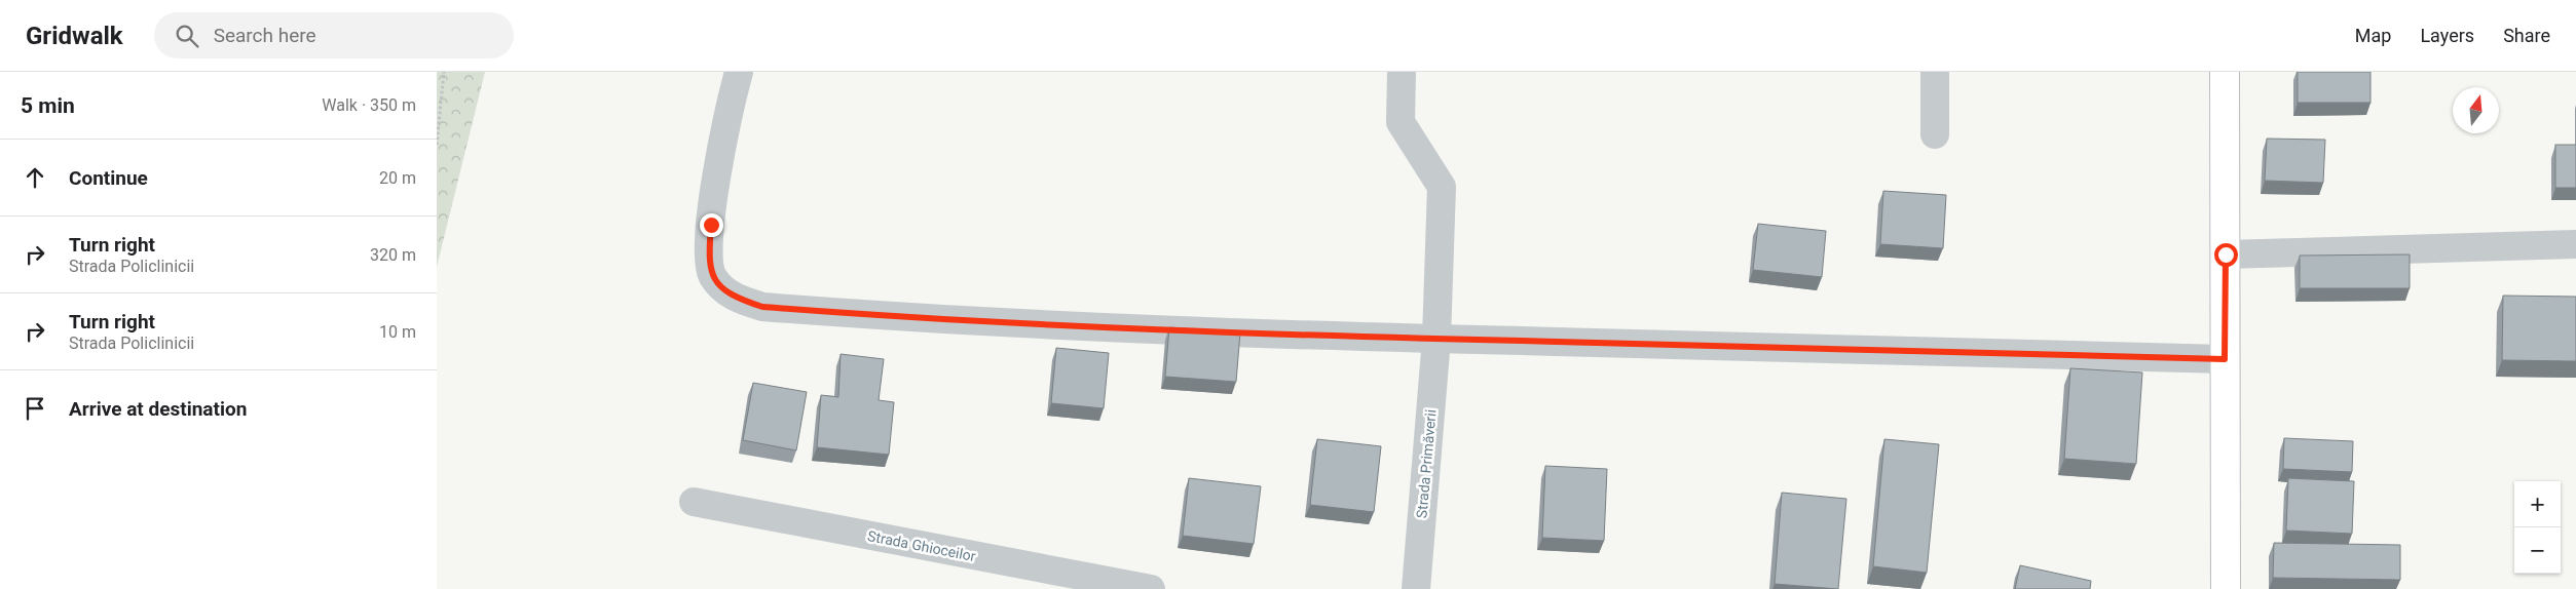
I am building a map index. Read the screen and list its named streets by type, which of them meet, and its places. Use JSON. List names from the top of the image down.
{
  "streets": {
    "street": ["Strada Primăverii", "Strada Ghioceilor"]
  },
  "north": "top",
  "page": {
    "header": "Gridwalk",
    "search": "Search here",
    "nav": ["Map", "Layers", "Share"],
    "heading": ["5 min", "Walk · 350 m"],
    "list": [
      ["Continue", "20 m"],
      ["Turn right", "Strada Policlinicii", "320 m"],
      ["Turn right", "Strada Policlinicii", "10 m"],
      "Arrive at destination"
    ],
    "map_buttons": ["+", "−"]
  }
}
